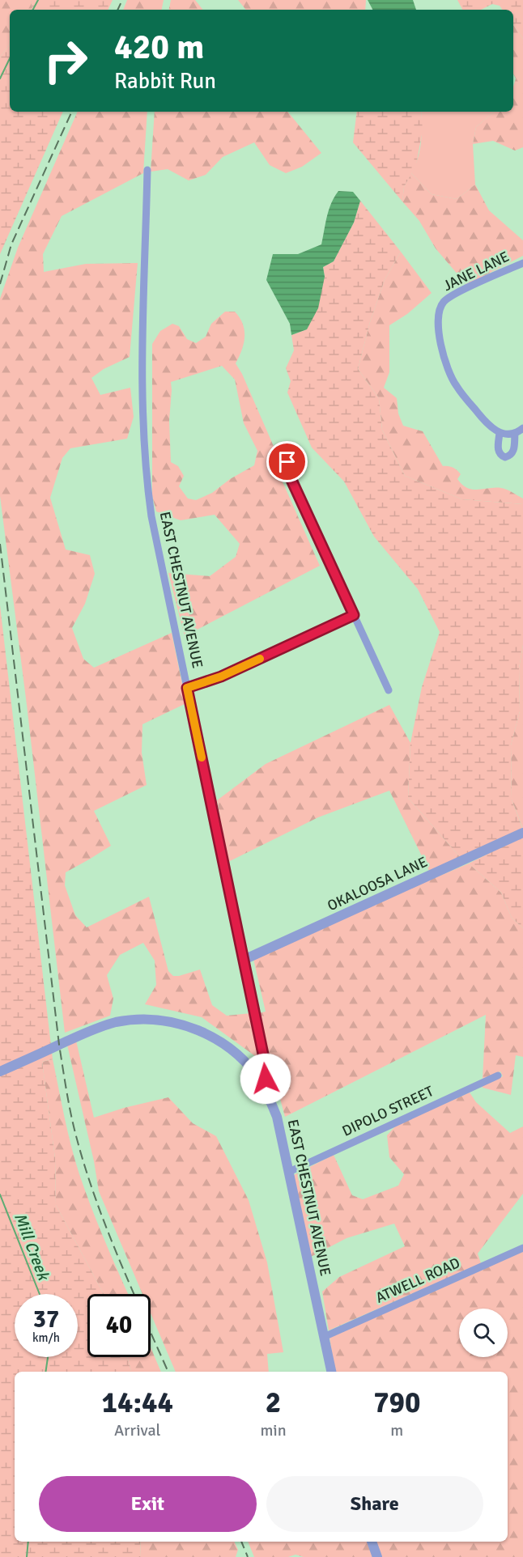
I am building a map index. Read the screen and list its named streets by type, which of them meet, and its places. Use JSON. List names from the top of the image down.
{
  "streets": {
    "street": [
      "JANE LANE",
      "EAST CHESTNUT AVENUE",
      "OKALOOSA LANE",
      "DIPOLO STREET",
      "ATWELL ROAD"
    ]
  },
  "crossings": [
    ["EAST CHESTNUT AVENUE", "OKALOOSA LANE"],
    ["EAST CHESTNUT AVENUE", "DIPOLO STREET"],
    ["EAST CHESTNUT AVENUE", "ATWELL ROAD"]
  ],
  "water": ["Mill Creek"],
  "page": {
    "turn": ["420 m", "Rabbit Run"],
    "speed": "37 km/h",
    "limit": "40",
    "eta": [
      "14:44",
      "Arrival",
      "2",
      "min",
      "790",
      "m"
    ],
    "buttons": ["Exit", "Share"]
  }
}
